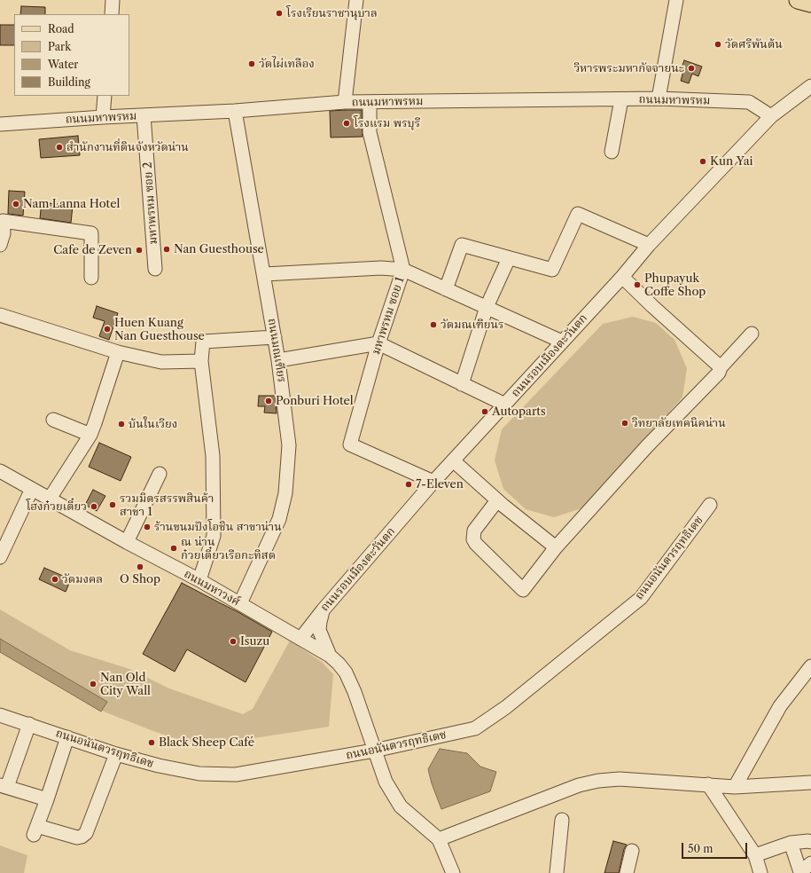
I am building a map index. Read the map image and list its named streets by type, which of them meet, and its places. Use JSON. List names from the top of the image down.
{
  "streets": {
    "street": [
      "ถนนมหาพรหม",
      "มหาพรหม ซอย 2",
      "มหาพรหม ซอย 1",
      "ถนนมณเฑียร",
      "ถนนรอบเมืองตะวันตก",
      "ถนนอนันตวรฤทธิเดช",
      "ถนนมหาวงศ์"
    ]
  },
  "crossings": [
    ["ถนนมหาพรหม", "มหาพรหม ซอย 2"],
    ["ถนนมหาพรหม", "มหาพรหม ซอย 1"],
    ["ถนนมหาพรหม", "ถนนมณเฑียร"],
    ["ถนนมหาพรหม", "ถนนรอบเมืองตะวันตก"],
    ["มหาพรหม ซอย 1", "ถนนรอบเมืองตะวันตก"],
    ["ถนนมณเฑียร", "ถนนมหาวงศ์"],
    ["ถนนรอบเมืองตะวันตก", "ถนนมหาวงศ์"],
    ["ถนนอนันตวรฤทธิเดช", "ถนนมหาวงศ์"]
  ],
  "places": [
    "โรงเรียนราชานุบาล",
    "วัดศรีพันต้น",
    "วัดไผ่เทลือง",
    "วิหารพระมหากัจจายนะ",
    "โรงแรม พรบุรี",
    "สำนักงานที่ดินจังหวัดน่าน",
    "Kun Yai",
    "Nam Lanna Hotel",
    "Nan Guesthouse",
    "Cafe de Zeven",
    "Phupayuk Coffe Shop",
    "วัดมณเฑียนร",
    "Huen Kuang Nan Guesthouse",
    "Ponburi Hotel",
    "Autoparts",
    "วิทยาลัยเทคนิคน่าน",
    "บ้นในเวียง",
    "7-Eleven",
    "รวมมิตรสรรพสินค้า สาขา 1",
    "โฮงก๋วยเตี๋ยว",
    "ร้านขนมปังโอชิน สาขาน่าน",
    "ณ น่าน ก๋วยเตี๋ยวเรือกะทิสด",
    "O Shop",
    "วัดมงคล",
    "Isuzu",
    "Nan Old City Wall",
    "Black Sheep Café"
  ],
  "legend": [
    "Road",
    "Park",
    "Water",
    "Building"
  ],
  "scale_bar": "50 m"
}
